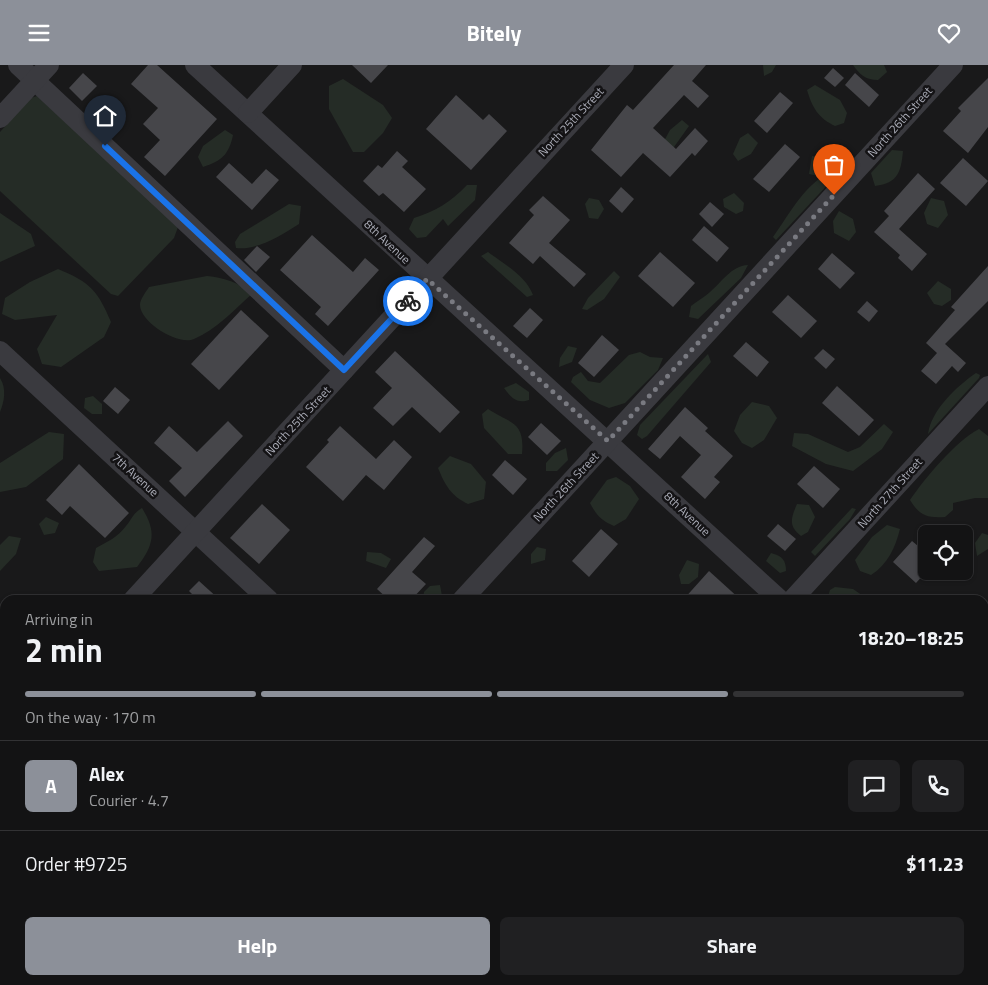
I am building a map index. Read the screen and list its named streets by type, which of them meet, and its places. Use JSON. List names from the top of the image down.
{
  "streets": {
    "street": [
      "North 25th Street",
      "North 26th Street",
      "8th Avenue",
      "7th Avenue",
      "North 27th Street"
    ]
  },
  "crossings": [
    ["North 25th Street", "8th Avenue"],
    ["North 25th Street", "7th Avenue"],
    ["North 26th Street", "8th Avenue"]
  ],
  "page": {
    "header": "Bitely",
    "heading": ["2 min", "Arriving in", "18:20–18:25"],
    "panel": [
      "Alex",
      "Courier · 4.7",
      "Order #9725",
      "$11.23"
    ],
    "bar": "On the way · 170 m",
    "round": "A",
    "buttons": ["Help", "Share"]
  }
}
